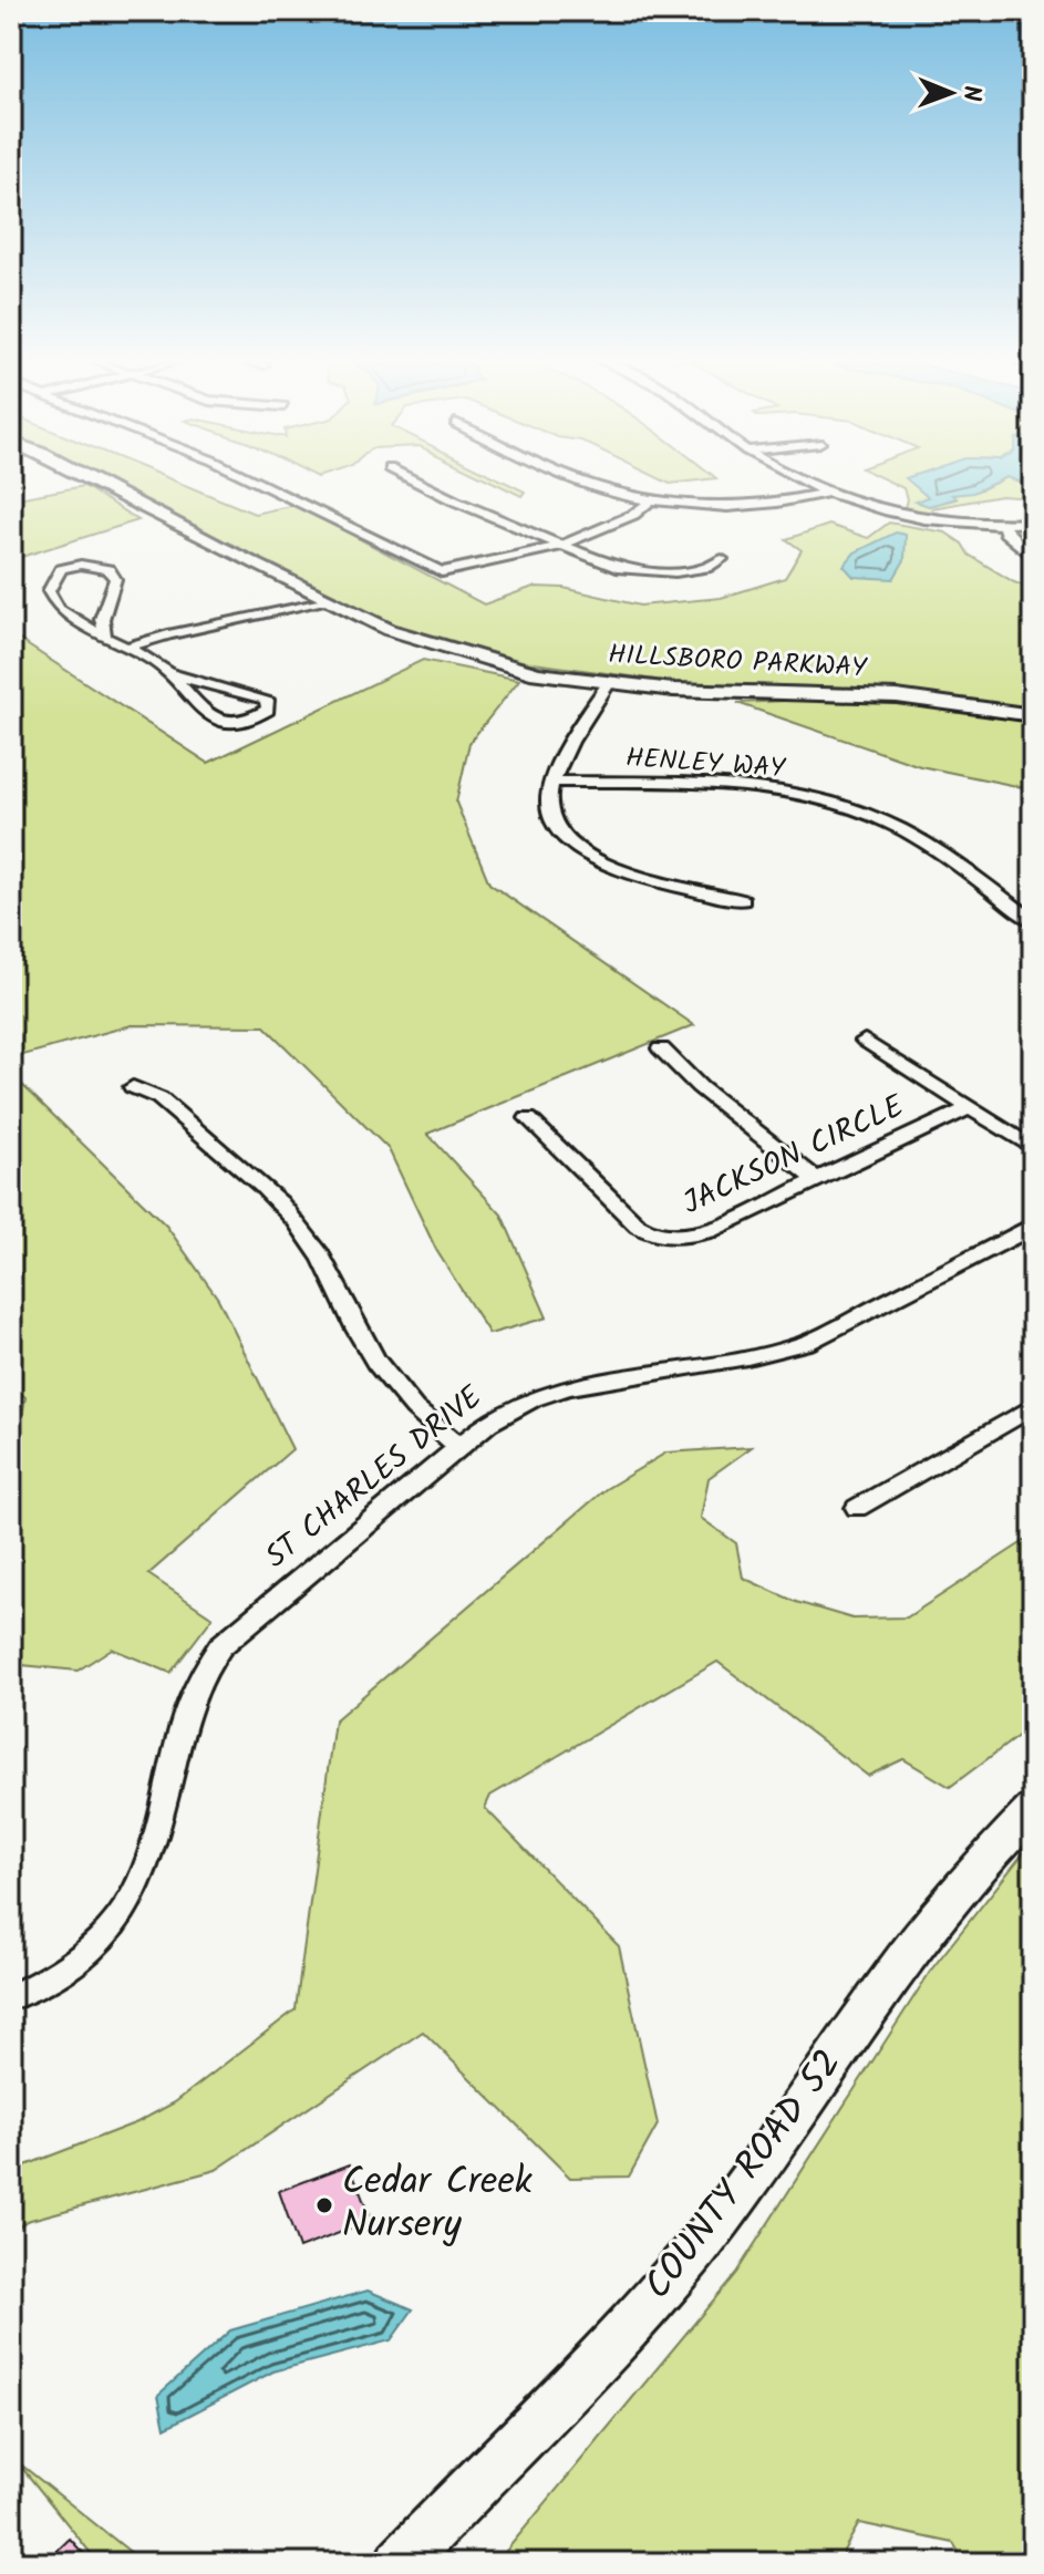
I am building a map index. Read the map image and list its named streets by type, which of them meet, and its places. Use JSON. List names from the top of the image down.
{
  "streets": {
    "main road": ["COUNTY ROAD 52"],
    "street": [
      "HILLSBORO PARKWAY",
      "HENLEY WAY",
      "JACKSON CIRCLE",
      "ST CHARLES DRIVE"
    ]
  },
  "places": ["Cedar Creek Nursery"],
  "north": "right"
}
